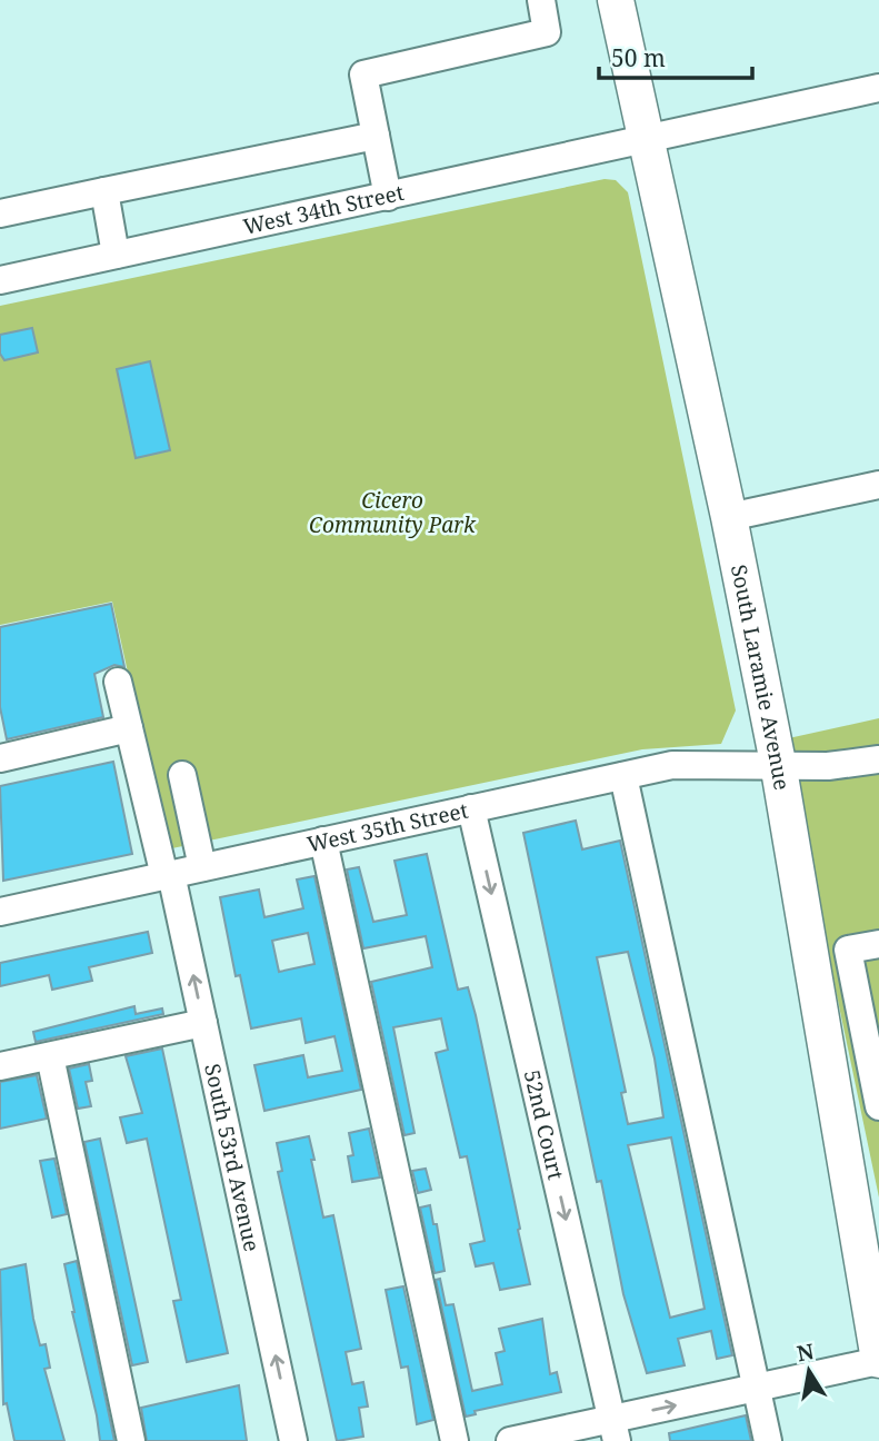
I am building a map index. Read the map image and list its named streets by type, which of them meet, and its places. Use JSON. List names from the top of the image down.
{
  "streets": {
    "main road": ["South Laramie Avenue"],
    "street": [
      "West 34th Street",
      "West 35th Street",
      "52nd Court",
      "South 53rd Avenue"
    ]
  },
  "crossings": [
    ["West 34th Street", "South Laramie Avenue"],
    ["South Laramie Avenue", "West 35th Street"],
    ["West 35th Street", "52nd Court"],
    ["West 35th Street", "South 53rd Avenue"]
  ],
  "parks": ["Cicero Community Park"],
  "scale_bar": "50 m",
  "north": "top"
}
